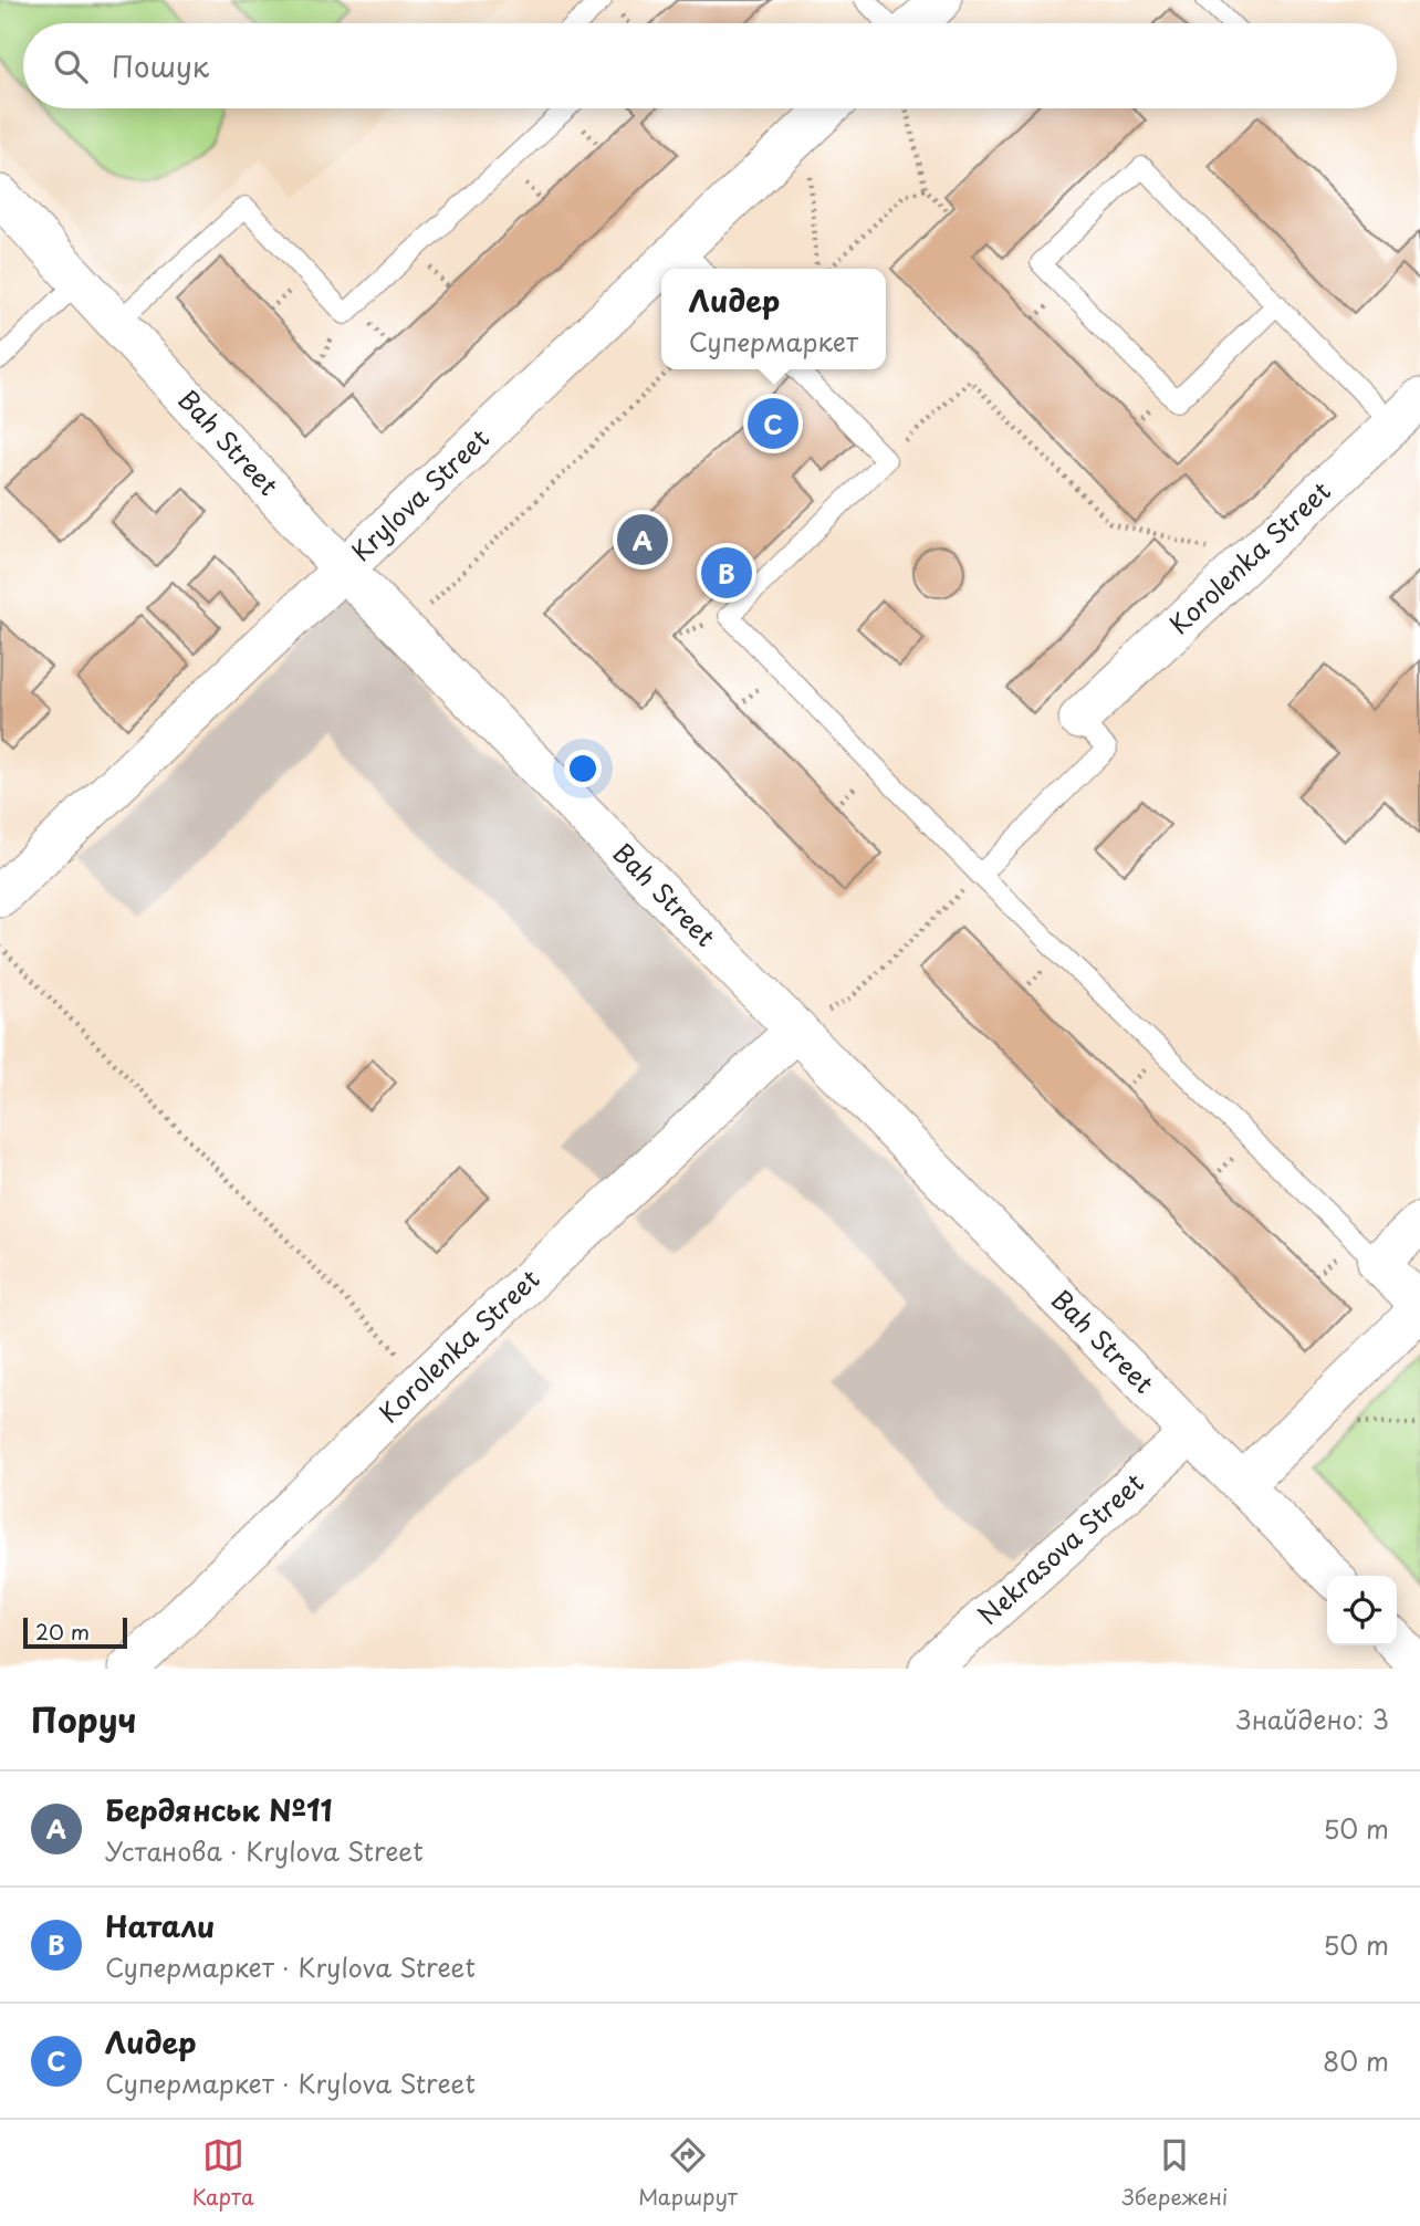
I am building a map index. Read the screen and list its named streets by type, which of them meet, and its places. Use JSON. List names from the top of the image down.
{
  "streets": {
    "street": [
      "Bah Street",
      "Krylova Street",
      "Korolenka Street",
      "Nekrasova Street"
    ]
  },
  "crossings": [
    ["Bah Street", "Krylova Street"],
    ["Bah Street", "Korolenka Street"],
    ["Bah Street", "Nekrasova Street"]
  ],
  "scale_bar": "20 m",
  "page": {
    "search": "Пошук",
    "popup": ["Лидер", "Супермаркет"],
    "pins": ["C", "A", "B"],
    "scale": "20 m",
    "heading": ["Поруч", "Знайдено: 3"],
    "list": [
      {
        "mark": "A",
        "name": "Бердянськ №11",
        "note": "Установа · Krylova Street",
        "value": "50 m"
      },
      {
        "mark": "B",
        "name": "Натали",
        "note": "Супермаркет · Krylova Street",
        "value": "50 m"
      },
      {
        "mark": "C",
        "name": "Лидер",
        "note": "Супермаркет · Krylova Street",
        "value": "80 m"
      }
    ],
    "nav": ["Карта", "Маршрут", "Збережені"]
  }
}
